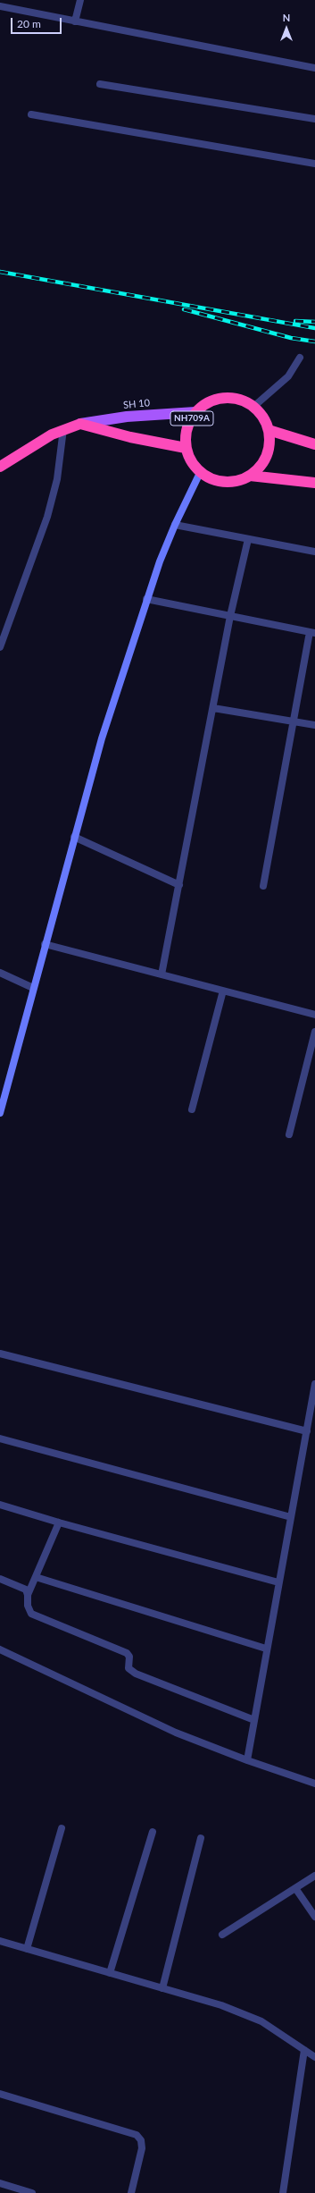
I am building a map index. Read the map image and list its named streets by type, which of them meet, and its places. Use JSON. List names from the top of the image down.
{
  "streets": {
    "highway": ["SH 10", "NH709A"]
  },
  "crossings": [
    ["SH 10", "NH709A"]
  ],
  "scale_bar": "20 m",
  "north": "top"
}
